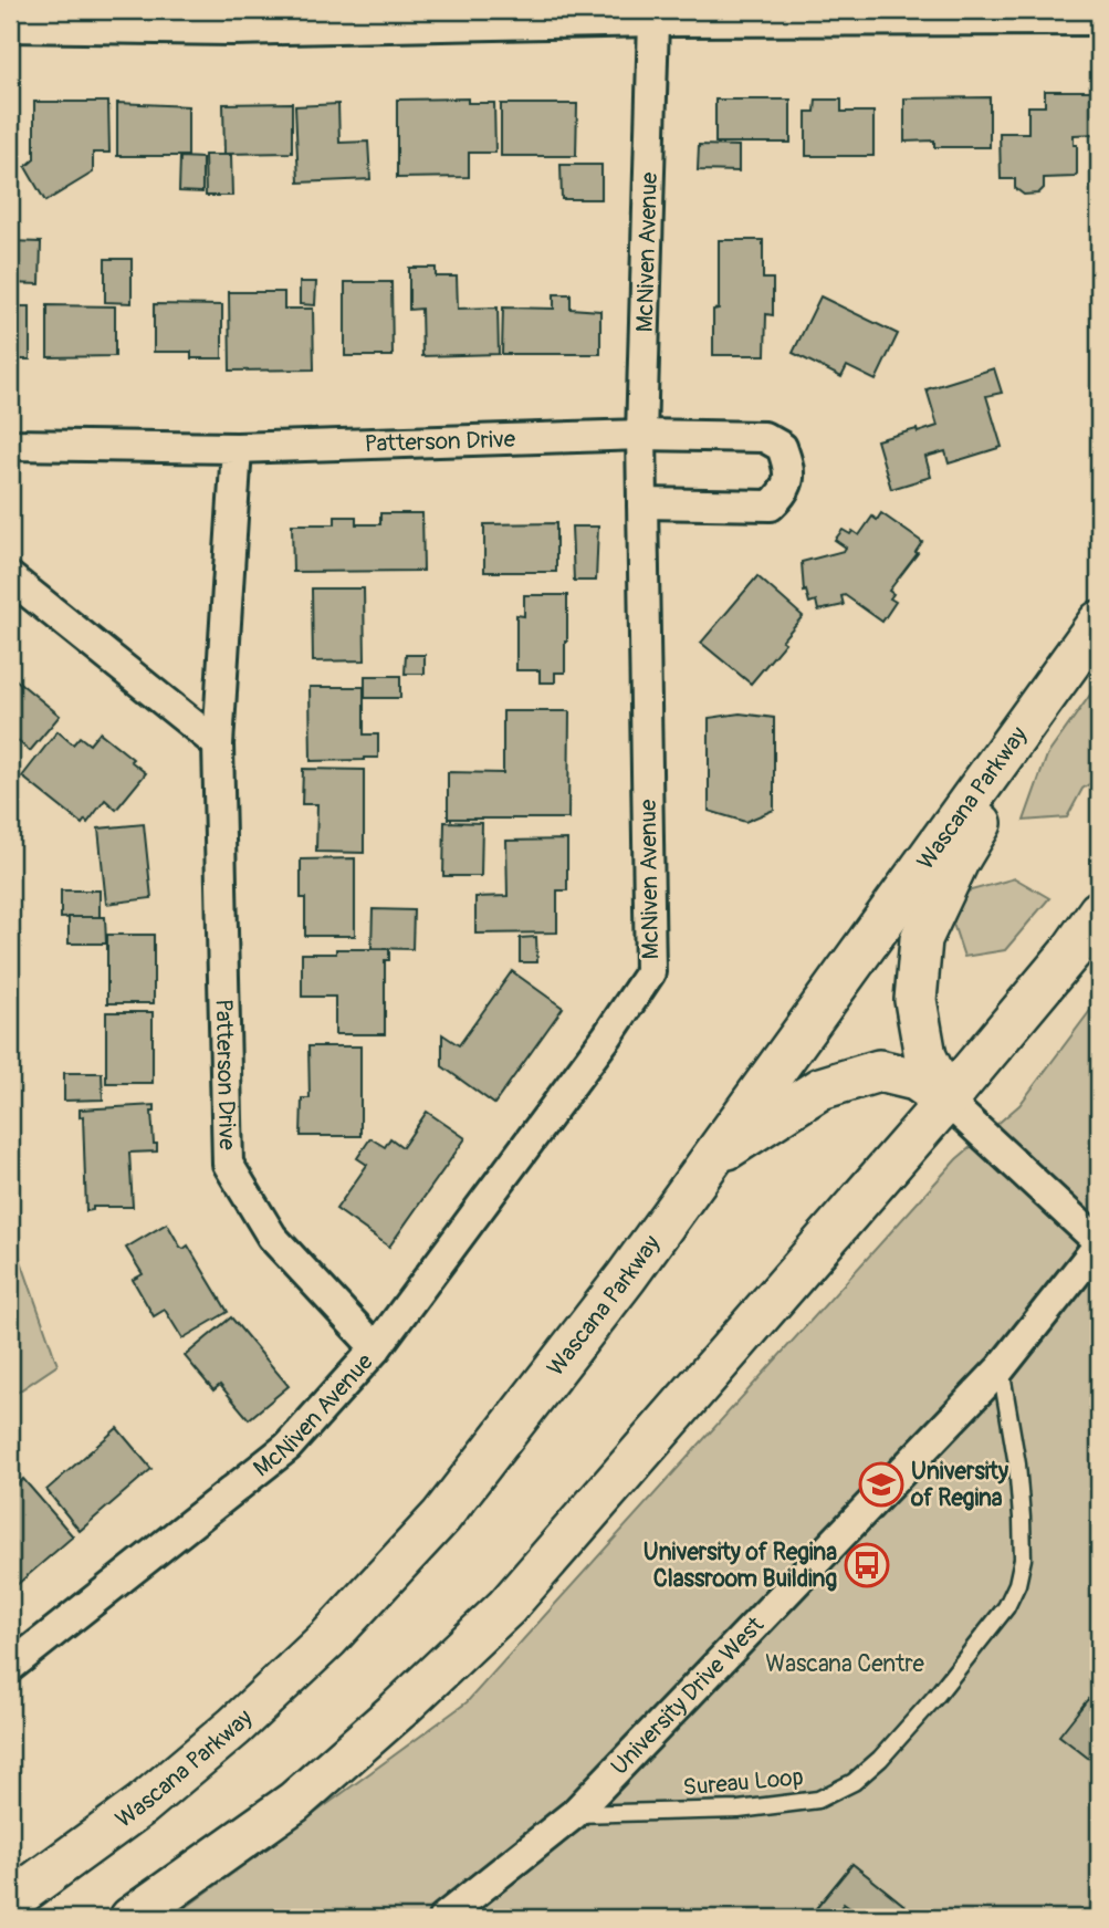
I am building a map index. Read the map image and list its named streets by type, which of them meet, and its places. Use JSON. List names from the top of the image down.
{
  "streets": {
    "main road": ["Wascana Parkway"],
    "street": ["McNiven Avenue", "Patterson Drive", "University Drive West"],
    "lane": ["Sureau Loop"]
  },
  "crossings": [
    ["McNiven Avenue", "Patterson Drive"],
    ["University Drive West", "Sureau Loop"]
  ],
  "parks": ["Wascana Centre"],
  "places": {
    "school or university": ["University of Regina"],
    "bus stop": ["University of Regina Classroom Building"]
  }
}
